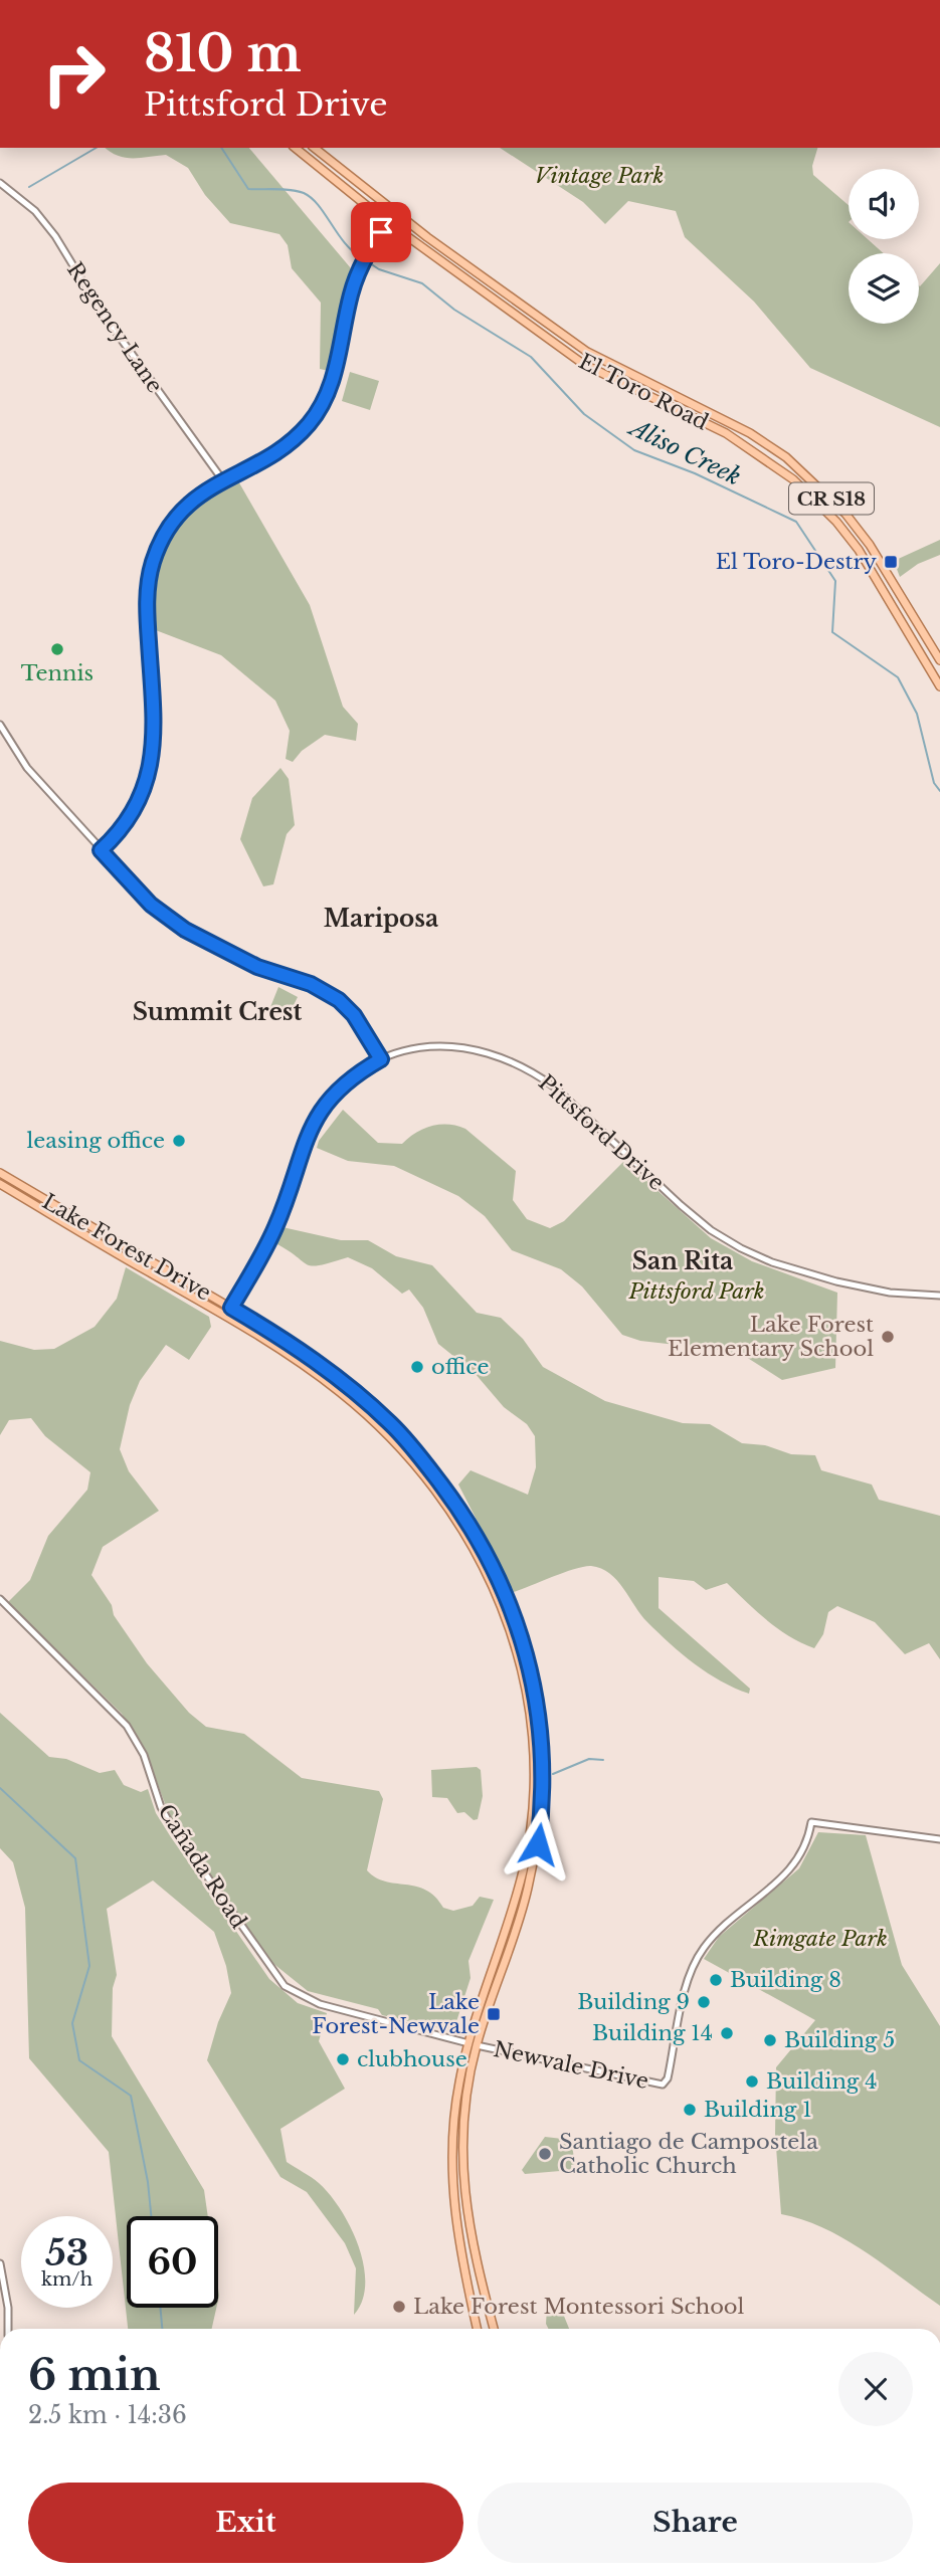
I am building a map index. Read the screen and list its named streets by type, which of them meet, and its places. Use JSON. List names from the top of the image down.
{
  "streets": {
    "main road": ["El Toro Road", "CR S18", "Lake Forest Drive"],
    "street": [
      "Regency Lane",
      "Pittsford Drive",
      "Cañada Road",
      "Newvale Drive"
    ]
  },
  "crossings": [
    ["Pittsford Drive", "Lake Forest Drive"],
    ["Lake Forest Drive", "Cañada Road"],
    ["Lake Forest Drive", "Newvale Drive"],
    ["Cañada Road", "Newvale Drive"]
  ],
  "districts": ["Mariposa", "Summit Crest", "San Rita"],
  "water": ["Aliso Creek"],
  "parks": ["Vintage Park", "Pittsford Park", "Rimgate Park"],
  "places": {
    "transit": ["El Toro-Destry", "Lake Forest-Newvale"],
    "other": [
      "Tennis",
      "leasing office",
      "Lake Forest Elementary School",
      "office",
      "Building 8",
      "Building 9",
      "Building 14",
      "Building 5",
      "clubhouse",
      "Building 4",
      "Building 1",
      "Santiago de Campostela Catholic Church",
      "Lake Forest Montessori School"
    ]
  },
  "page": {
    "turn": ["810 m", "Pittsford Drive"],
    "speed": "53 km/h",
    "limit": "60",
    "heading": ["6 min", "2.5 km · 14:36"],
    "buttons": ["Exit", "Share"]
  }
}
